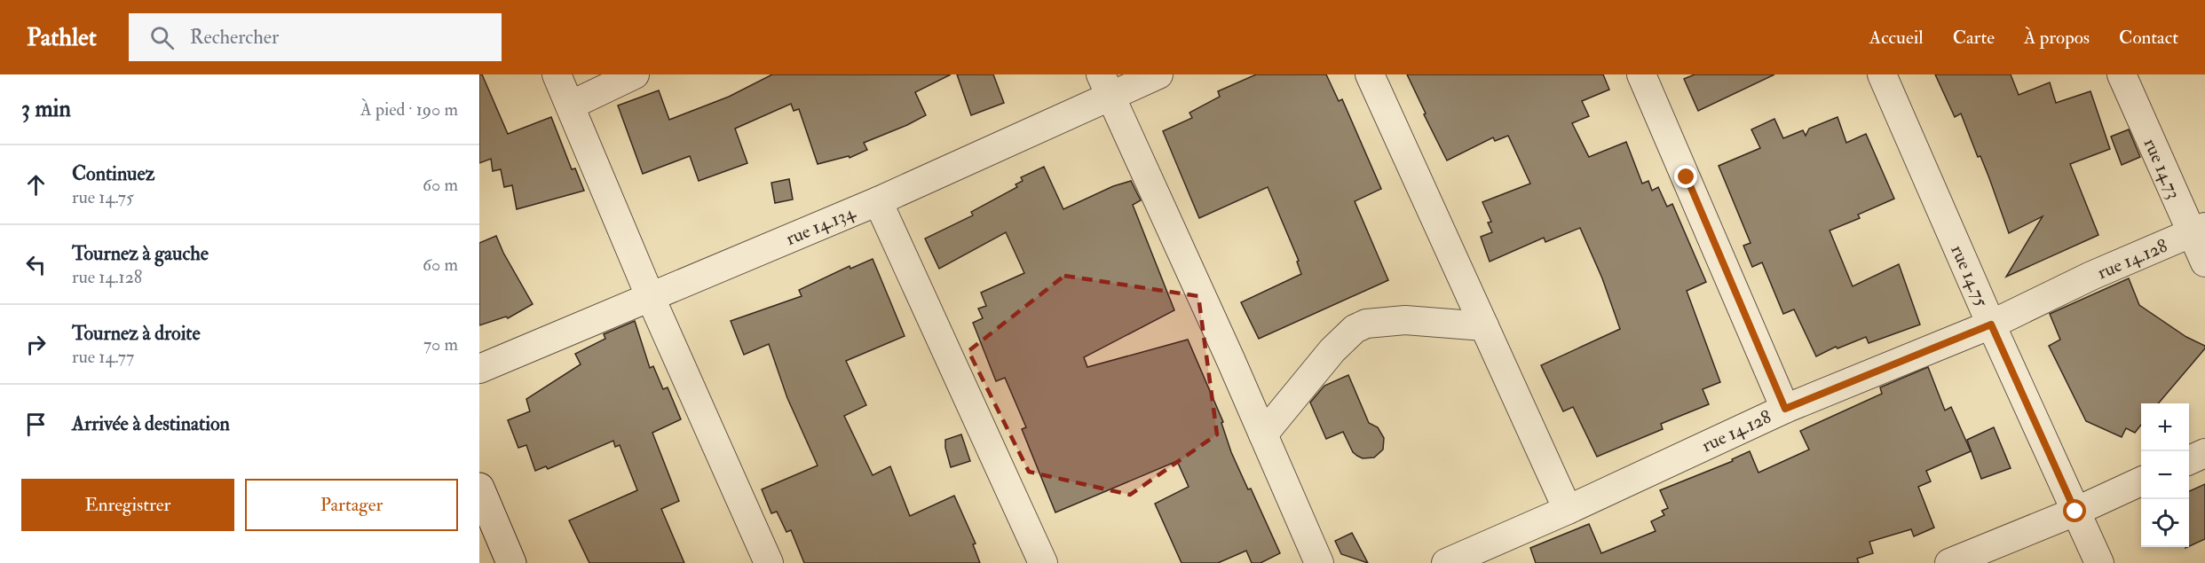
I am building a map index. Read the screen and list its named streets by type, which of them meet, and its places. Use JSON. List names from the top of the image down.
{
  "streets": {
    "street": [
      "rue 14.73",
      "rue 14.134",
      "rue 14.128",
      "rue 14.75"
    ]
  },
  "crossings": [
    ["rue 14.73", "rue 14.128"],
    ["rue 14.128", "rue 14.75"]
  ],
  "page": {
    "header": "Pathlet",
    "search": "Rechercher",
    "nav": [
      "Accueil",
      "Carte",
      "À propos",
      "Contact"
    ],
    "heading": ["3 min", "À pied · 190 m"],
    "list": [
      ["Continuez", "rue 14.75", "60 m"],
      ["Tournez à gauche", "rue 14.128", "60 m"],
      ["Tournez à droite", "rue 14.77", "70 m"],
      "Arrivée à destination"
    ],
    "map_buttons": ["+", "−"],
    "buttons": ["Enregistrer", "Partager"]
  }
}
